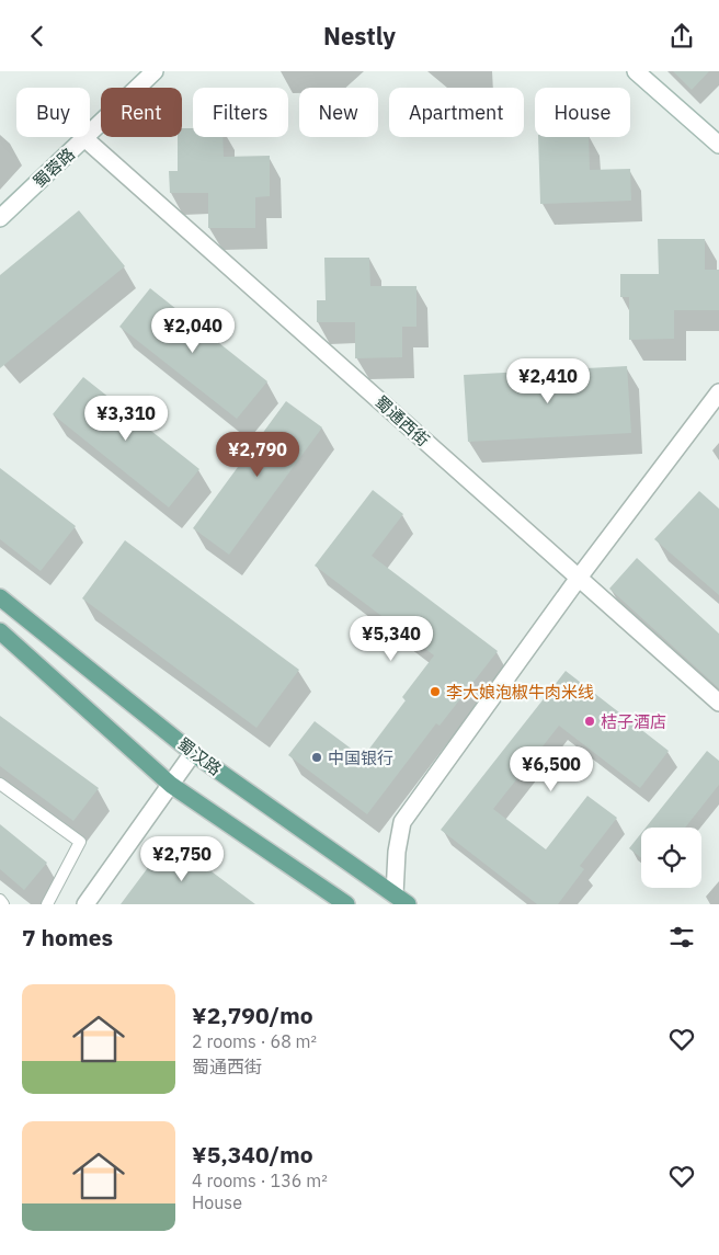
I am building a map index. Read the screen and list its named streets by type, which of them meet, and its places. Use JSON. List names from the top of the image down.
{
  "streets": {
    "main road": ["蜀汉路"],
    "street": ["蜀蓉路", "蜀通西街"]
  },
  "crossings": [
    ["蜀蓉路", "蜀通西街"]
  ],
  "places": ["李大娘泡椒牛肉米线", "桔子酒店", "中国银行"],
  "page": {
    "header": "Nestly",
    "chip": [
      "Buy",
      "Rent",
      "Filters",
      "New",
      "Apartment",
      "House"
    ],
    "price": [
      "¥2,040",
      "¥2,410",
      "¥3,310",
      "¥2,790",
      "¥5,340",
      "¥6,500",
      "¥2,750"
    ],
    "heading": "7 homes",
    "list": [
      {
        "name": "¥2,790/mo",
        "note": "2 rooms · 68 m² · 蜀通西街"
      },
      {
        "name": "¥5,340/mo",
        "note": "4 rooms · 136 m² · House"
      }
    ]
  }
}
